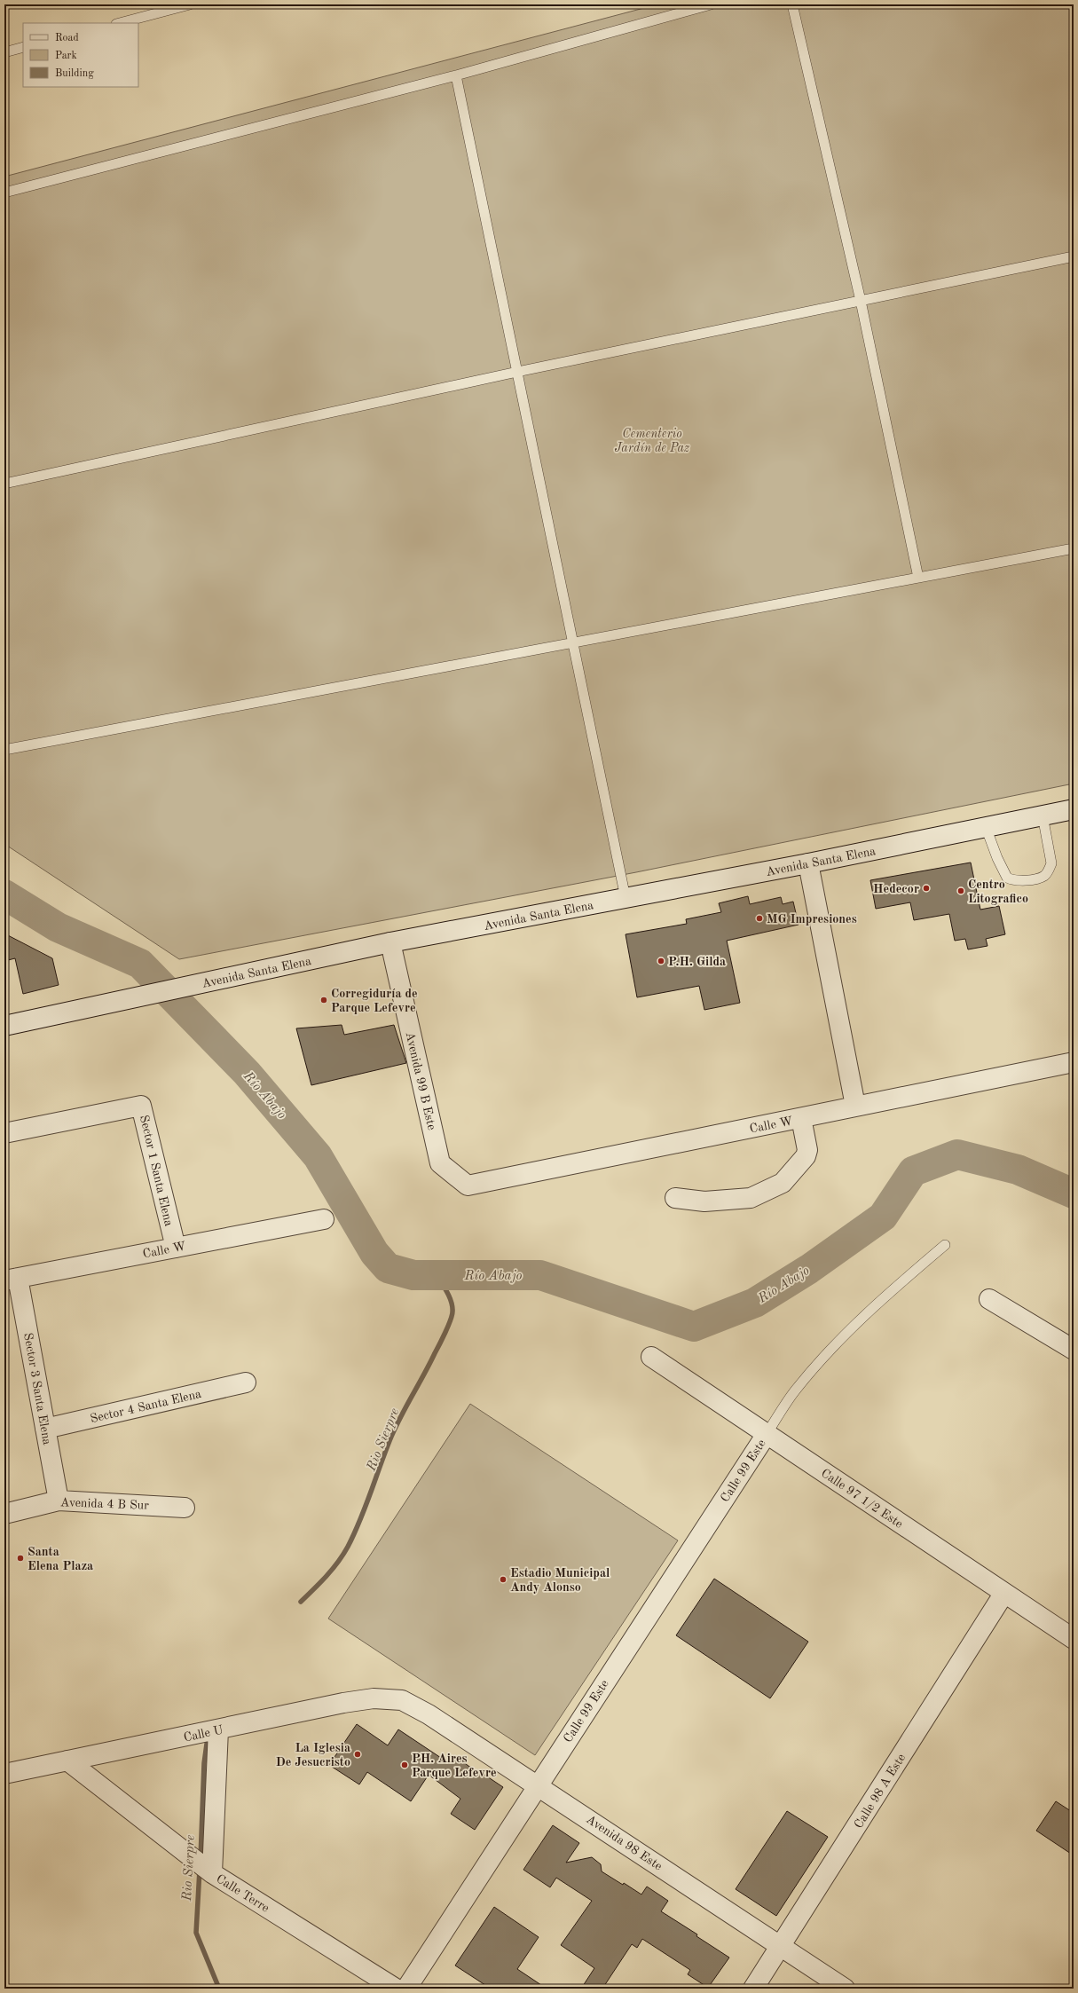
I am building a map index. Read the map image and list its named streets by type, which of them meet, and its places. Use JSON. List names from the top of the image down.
{
  "streets": {
    "street": [
      "Avenida Santa Elena",
      "Avenida 99 B Este",
      "Calle W",
      "Sector 1 Santa Elena",
      "Sector 3 Santa Elena",
      "Sector 4 Santa Elena",
      "Calle 99 Este",
      "Calle 97 1/2 Este",
      "Avenida 4 B Sur",
      "Calle U",
      "Calle 98 A Este",
      "Avenida 98 Este",
      "Calle Terre"
    ]
  },
  "crossings": [
    ["Avenida Santa Elena", "Avenida 99 B Este"],
    ["Avenida 99 B Este", "Calle W"],
    ["Calle W", "Sector 1 Santa Elena"],
    ["Calle W", "Sector 3 Santa Elena"],
    ["Sector 3 Santa Elena", "Sector 4 Santa Elena"],
    ["Sector 3 Santa Elena", "Avenida 4 B Sur"],
    ["Calle 99 Este", "Calle 97 1/2 Este"],
    ["Calle 99 Este", "Avenida 98 Este"],
    ["Calle 97 1/2 Este", "Calle 98 A Este"],
    ["Calle U", "Avenida 98 Este"],
    ["Calle U", "Calle Terre"],
    ["Calle 98 A Este", "Avenida 98 Este"]
  ],
  "water": ["Río Abajo", "Rio Sierpre"],
  "parks": ["Cementerio Jardín de Paz"],
  "places": [
    "Hedecor",
    "Centro Litografico",
    "MG Impresiones",
    "P.H. Gilda",
    "Corregiduría de Parque Lefevre",
    "Santa Elena Plaza",
    "Estadio Municipal Andy Alonso",
    "La Iglesia De Jesucristo",
    "PH. Aires Parque Lefevre"
  ],
  "legend": ["Road", "Park", "Building"]
}
